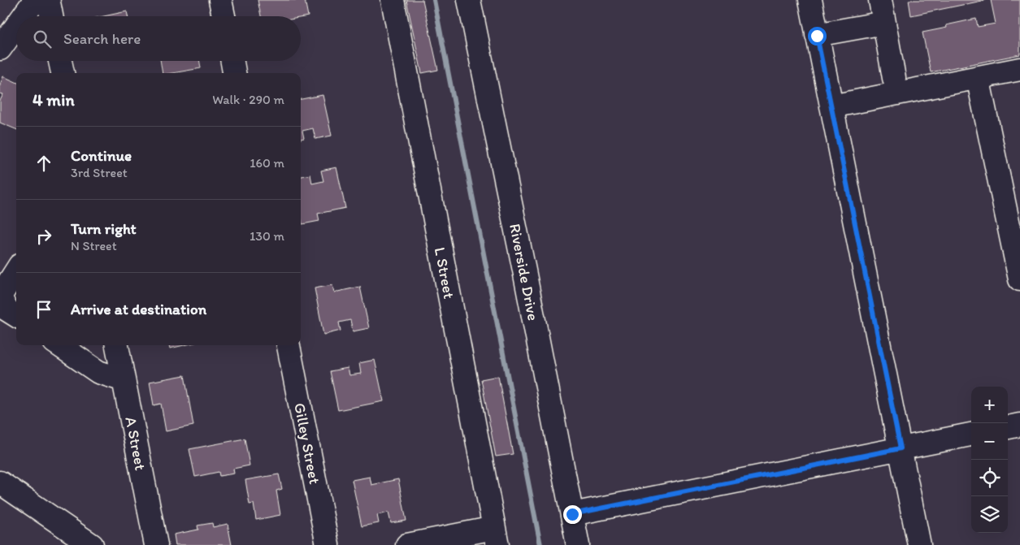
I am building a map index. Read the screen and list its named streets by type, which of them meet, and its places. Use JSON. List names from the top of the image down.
{
  "streets": {
    "street": [
      "Riverside Drive",
      "L Street",
      "A Street",
      "Gilley Street"
    ]
  },
  "page": {
    "search": "Search here",
    "heading": ["4 min", "Walk · 290 m"],
    "list": [
      ["Continue", "3rd Street", "160 m"],
      ["Turn right", "N Street", "130 m"],
      "Arrive at destination"
    ],
    "map_buttons": ["+", "−"]
  }
}
